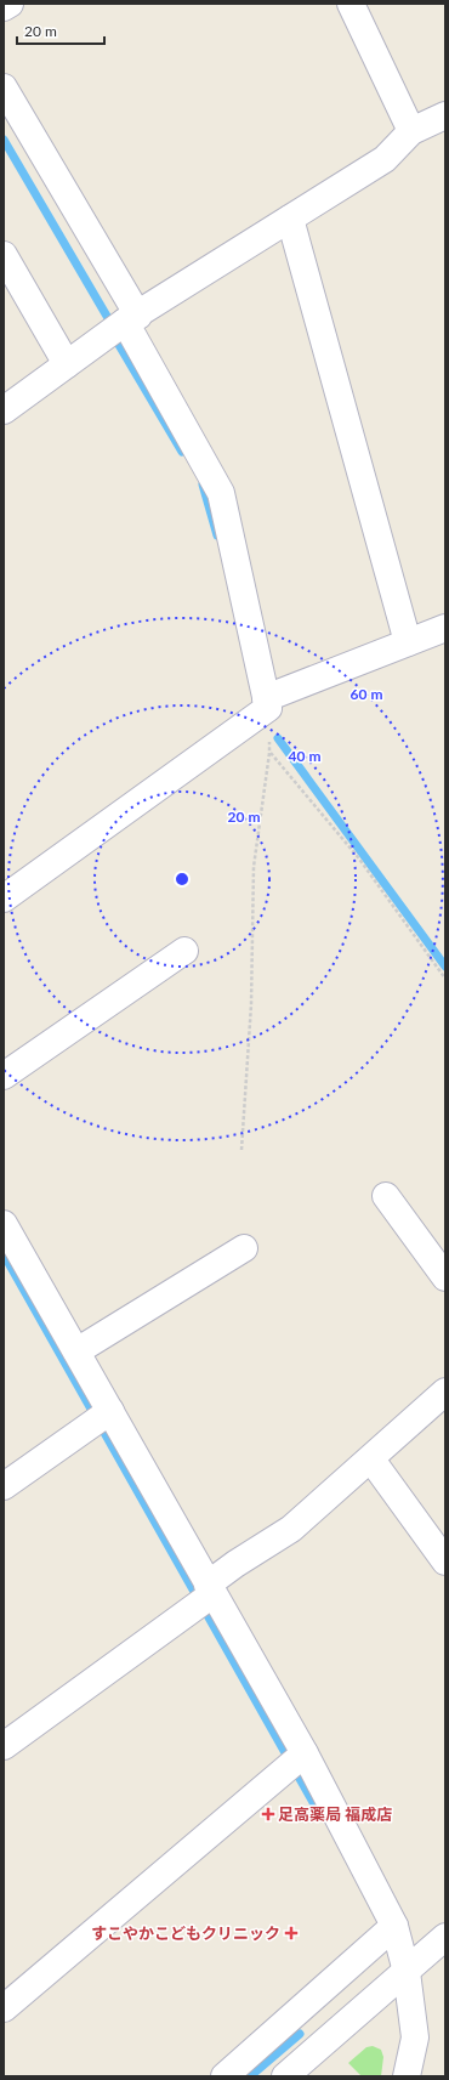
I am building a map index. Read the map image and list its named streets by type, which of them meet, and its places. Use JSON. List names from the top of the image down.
{
  "places": {
    "health": ["足高薬局 福成店", "すこやかこどもクリニック"]
  },
  "scale_bar": "20 m",
  "rings": ["60 m", "40 m", "20 m"]
}
